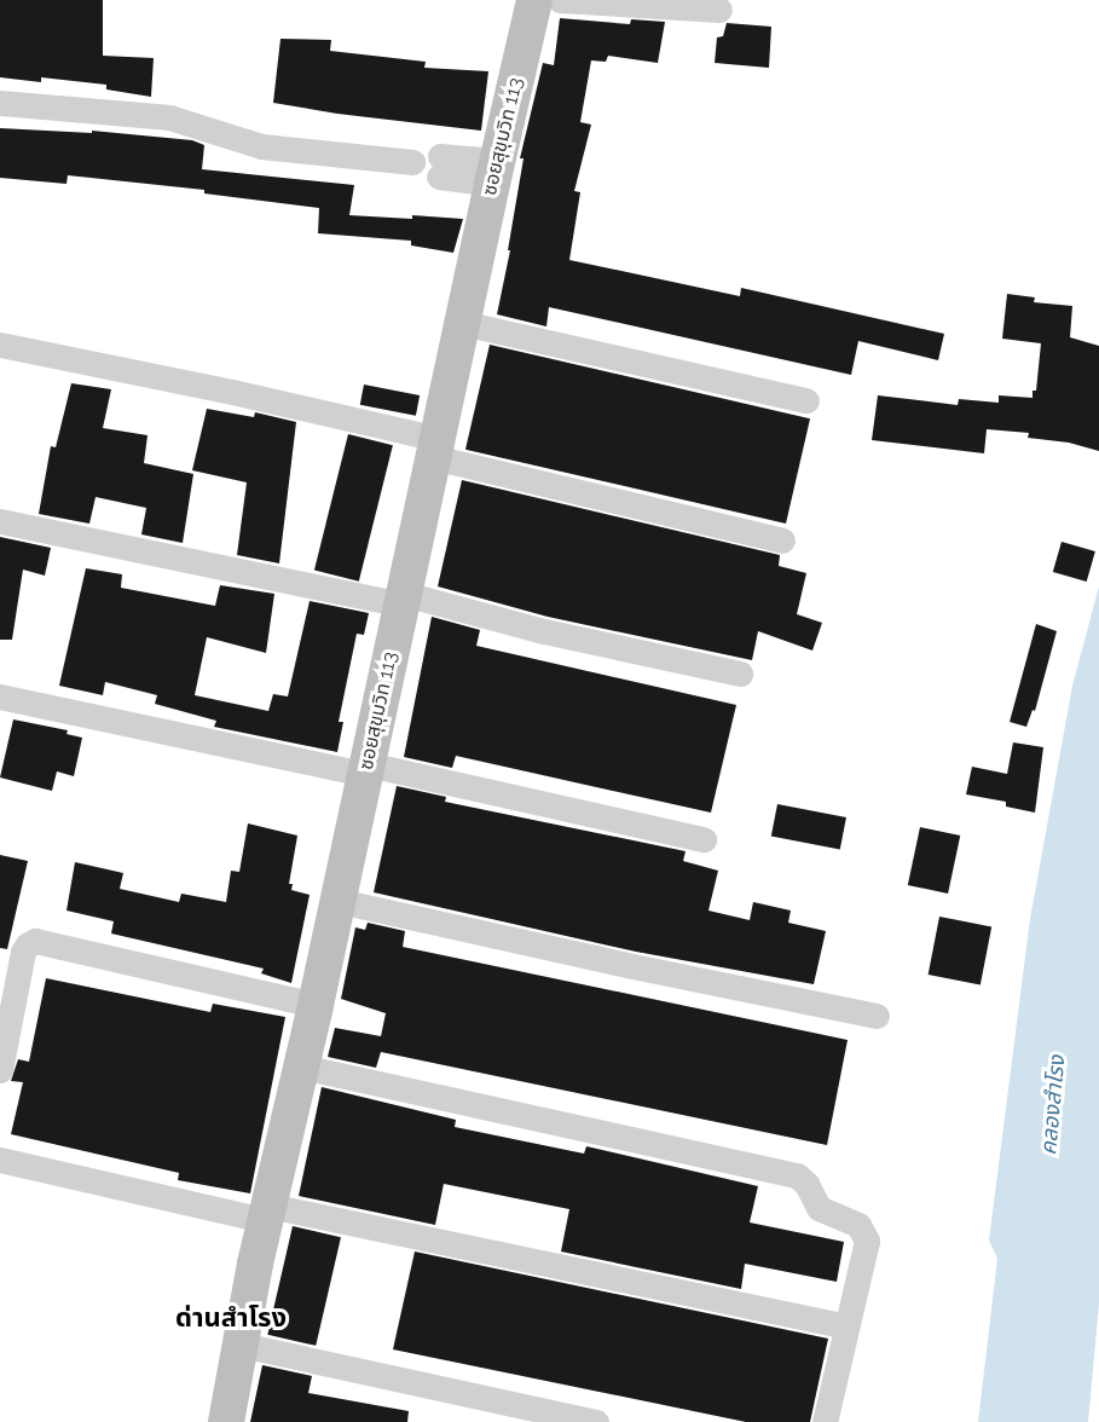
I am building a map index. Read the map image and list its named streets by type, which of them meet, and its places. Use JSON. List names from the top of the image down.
{
  "streets": {
    "main road": ["ซอยสุขุมวิท 113"]
  },
  "districts": ["ด่านสำโรง"],
  "water": ["คลองสำโรง"]
}
